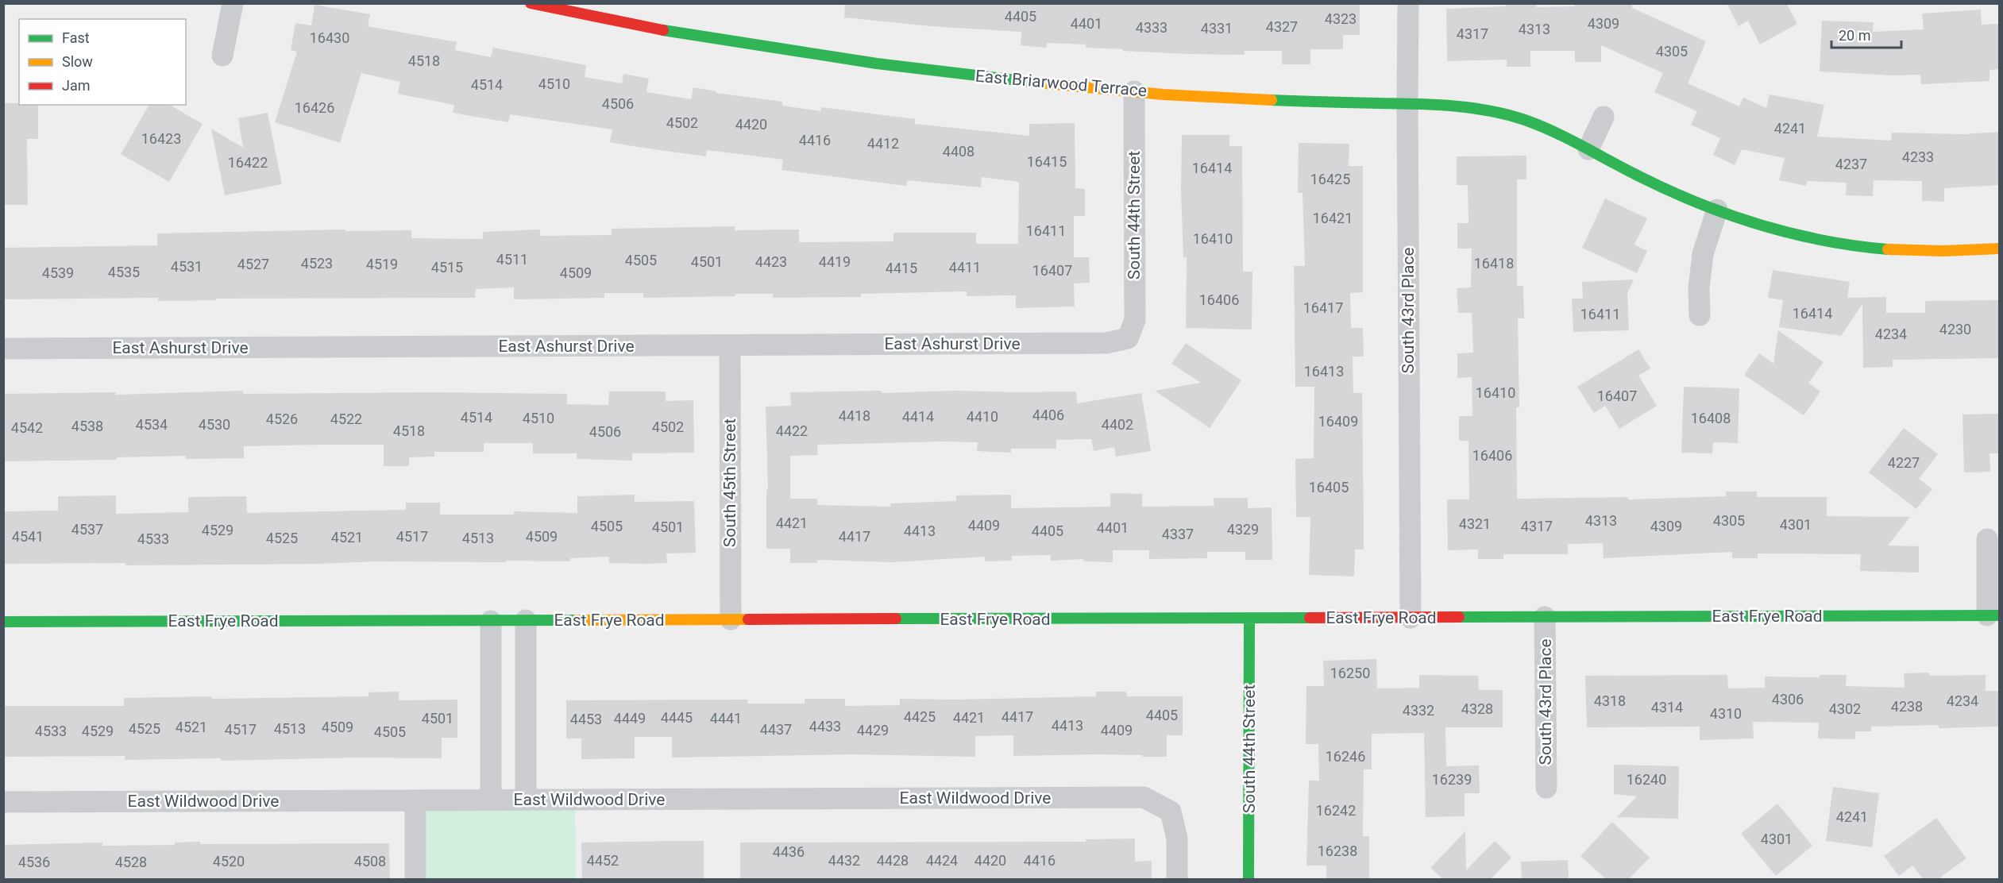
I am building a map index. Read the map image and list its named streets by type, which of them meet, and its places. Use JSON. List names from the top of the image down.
{
  "streets": {
    "street": [
      "East Briarwood Terrace",
      "South 44th Street",
      "South 43rd Place",
      "East Ashurst Drive",
      "South 45th Street",
      "East Frye Road",
      "East Wildwood Drive"
    ]
  },
  "crossings": [
    ["East Briarwood Terrace", "South 44th Street"],
    ["East Briarwood Terrace", "South 43rd Place"],
    ["South 44th Street", "East Ashurst Drive"],
    ["South 44th Street", "East Frye Road"],
    ["South 43rd Place", "East Frye Road"],
    ["East Ashurst Drive", "South 45th Street"],
    ["South 45th Street", "East Frye Road"]
  ],
  "house_numbers": [
    "4405",
    "4323",
    "4401",
    "4309",
    "4327",
    "4333",
    "4331",
    "4313",
    "4317",
    "16430",
    "4305",
    "4518",
    "4510",
    "4514",
    "4506",
    "16426",
    "4502",
    "4420",
    "4241",
    "16423",
    "4416",
    "4412",
    "4408",
    "4233",
    "16415",
    "16422",
    "4237",
    "16414",
    "16425",
    "16421",
    "16411",
    "16410",
    "4511",
    "4505",
    "4501",
    "4423",
    "4419",
    "4523",
    "16418",
    "4527",
    "4519",
    "4531",
    "4515",
    "4411",
    "4415",
    "16407",
    "4535",
    "4539",
    "4509",
    "16406",
    "16417",
    "16414",
    "16411",
    "4230",
    "4234",
    "16413",
    "16410",
    "16407",
    "4406",
    "4418",
    "4414",
    "4410",
    "4514",
    "4510",
    "16408",
    "4526",
    "4522",
    "16409",
    "4534",
    "4530",
    "4402",
    "4538",
    "4502",
    "4542",
    "4518",
    "4422",
    "4506",
    "16406",
    "4227",
    "16405",
    "4313",
    "4305",
    "4421",
    "4321",
    "4301",
    "4409",
    "4505",
    "4317",
    "4309",
    "4501",
    "4401",
    "4537",
    "4329",
    "4529",
    "4413",
    "4405",
    "4337",
    "4541",
    "4517",
    "4509",
    "4417",
    "4521",
    "4525",
    "4513",
    "4533",
    "16250",
    "4306",
    "4318",
    "4234",
    "4238",
    "4314",
    "4328",
    "4302",
    "4332",
    "4310",
    "4405",
    "4425",
    "4417",
    "4445",
    "4421",
    "4501",
    "4449",
    "4441",
    "4453",
    "4413",
    "4433",
    "4521",
    "4509",
    "4525",
    "4513",
    "4517",
    "4437",
    "4429",
    "4409",
    "4533",
    "4529",
    "4505",
    "16246",
    "16239",
    "16240",
    "16242",
    "4241",
    "4301",
    "16238",
    "4436",
    "4452",
    "4432",
    "4428",
    "4424",
    "4420",
    "4416",
    "4520",
    "4508",
    "4536",
    "4528"
  ],
  "legend": ["Fast", "Slow", "Jam"],
  "scale_bar": "20 m"
}
